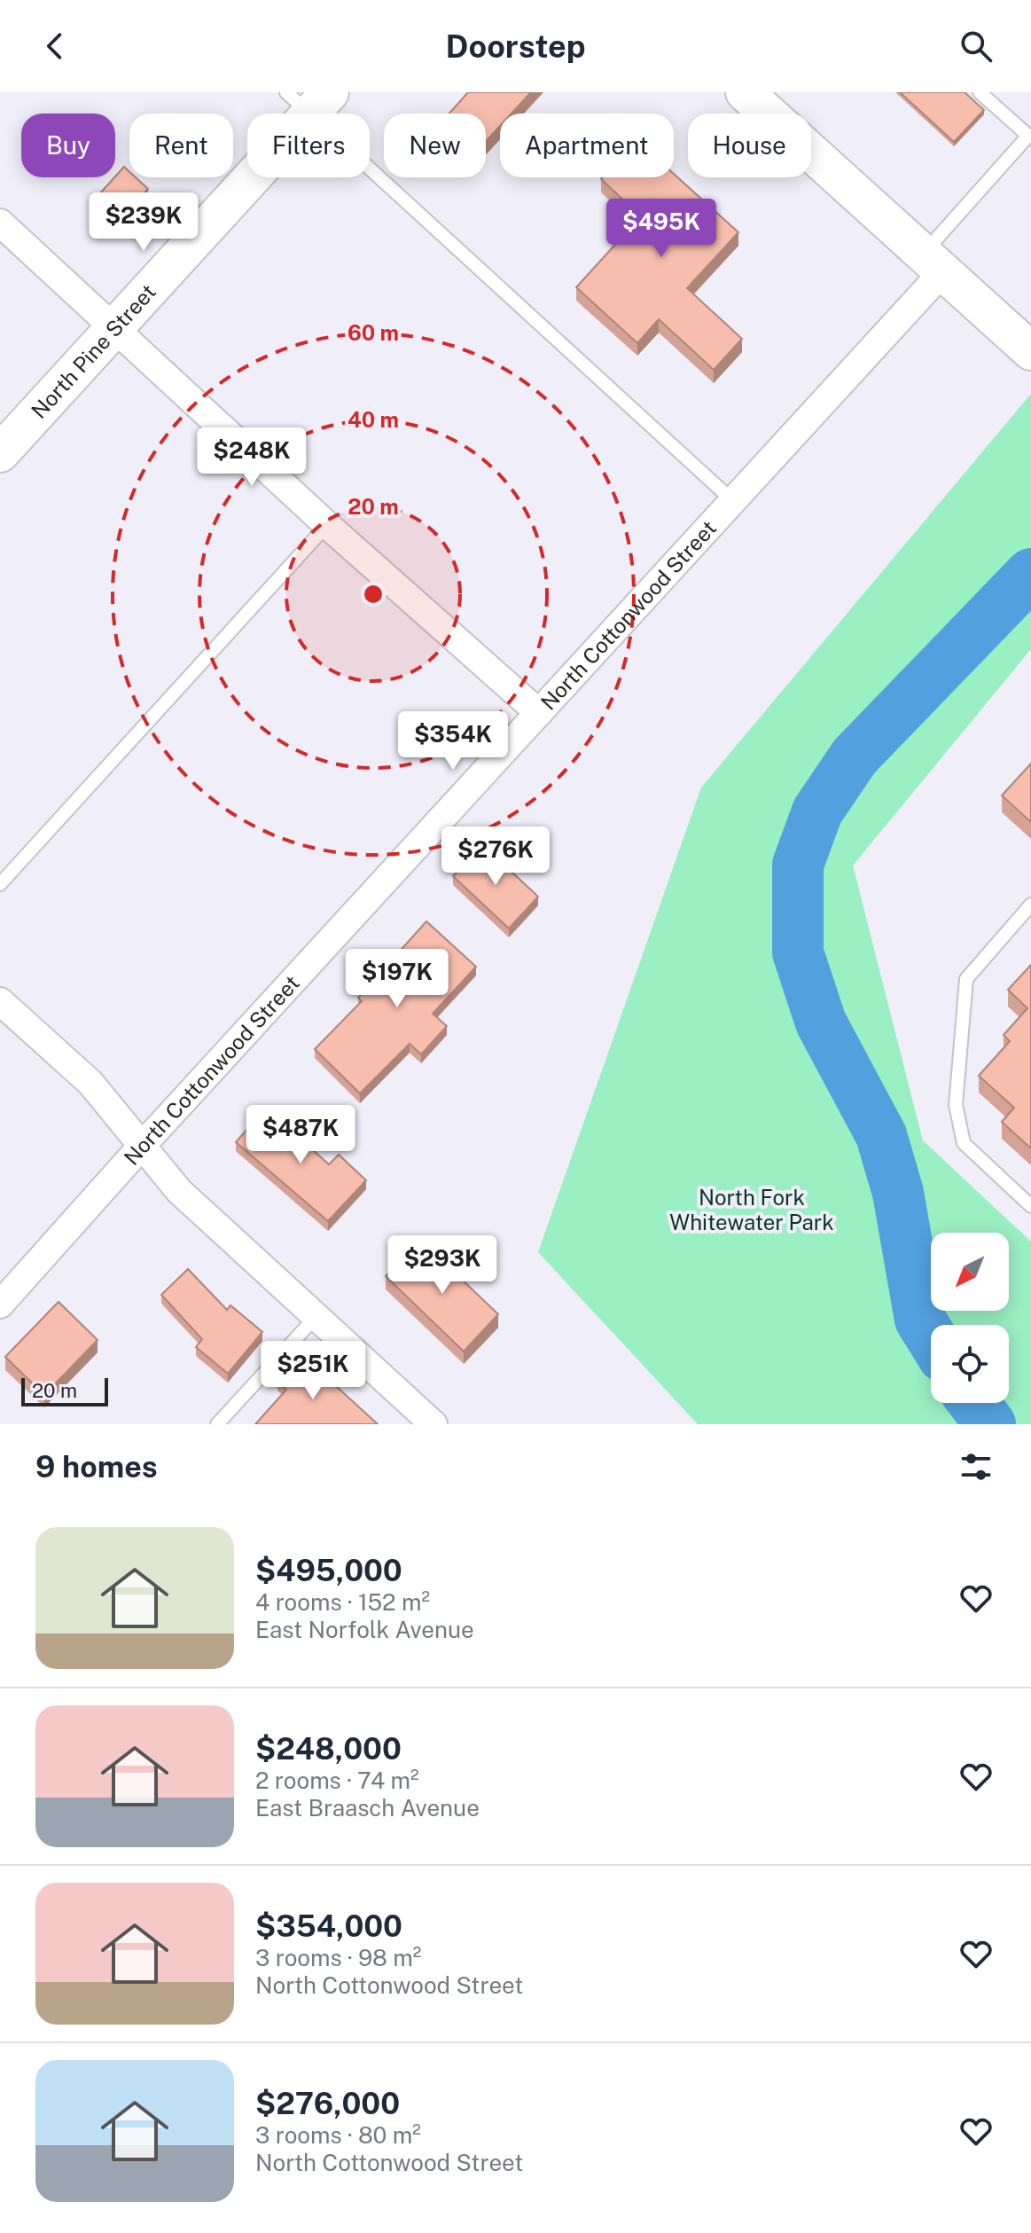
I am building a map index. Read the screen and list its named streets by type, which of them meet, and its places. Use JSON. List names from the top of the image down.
{
  "streets": {
    "street": ["North Pine Street", "North Cottonwood Street"]
  },
  "parks": ["North Fork Whitewater Park"],
  "scale_bar": "20 m",
  "north": "bottom left",
  "page": {
    "header": "Doorstep",
    "chip": [
      "Buy",
      "Rent",
      "Filters",
      "New",
      "Apartment",
      "House"
    ],
    "price": [
      "$239K",
      "$495K",
      "$248K",
      "$354K",
      "$276K",
      "$197K",
      "$487K",
      "$293K",
      "$251K"
    ],
    "scale": "20 m",
    "heading": "9 homes",
    "list": [
      {
        "name": "$495,000",
        "note": "4 rooms · 152 m² · East Norfolk Avenue"
      },
      {
        "name": "$248,000",
        "note": "2 rooms · 74 m² · East Braasch Avenue"
      },
      {
        "name": "$354,000",
        "note": "3 rooms · 98 m² · North Cottonwood Street"
      },
      {
        "name": "$276,000",
        "note": "3 rooms · 80 m² · North Cottonwood Street"
      }
    ]
  },
  "rings": ["60 m", "40 m", "20 m"]
}
